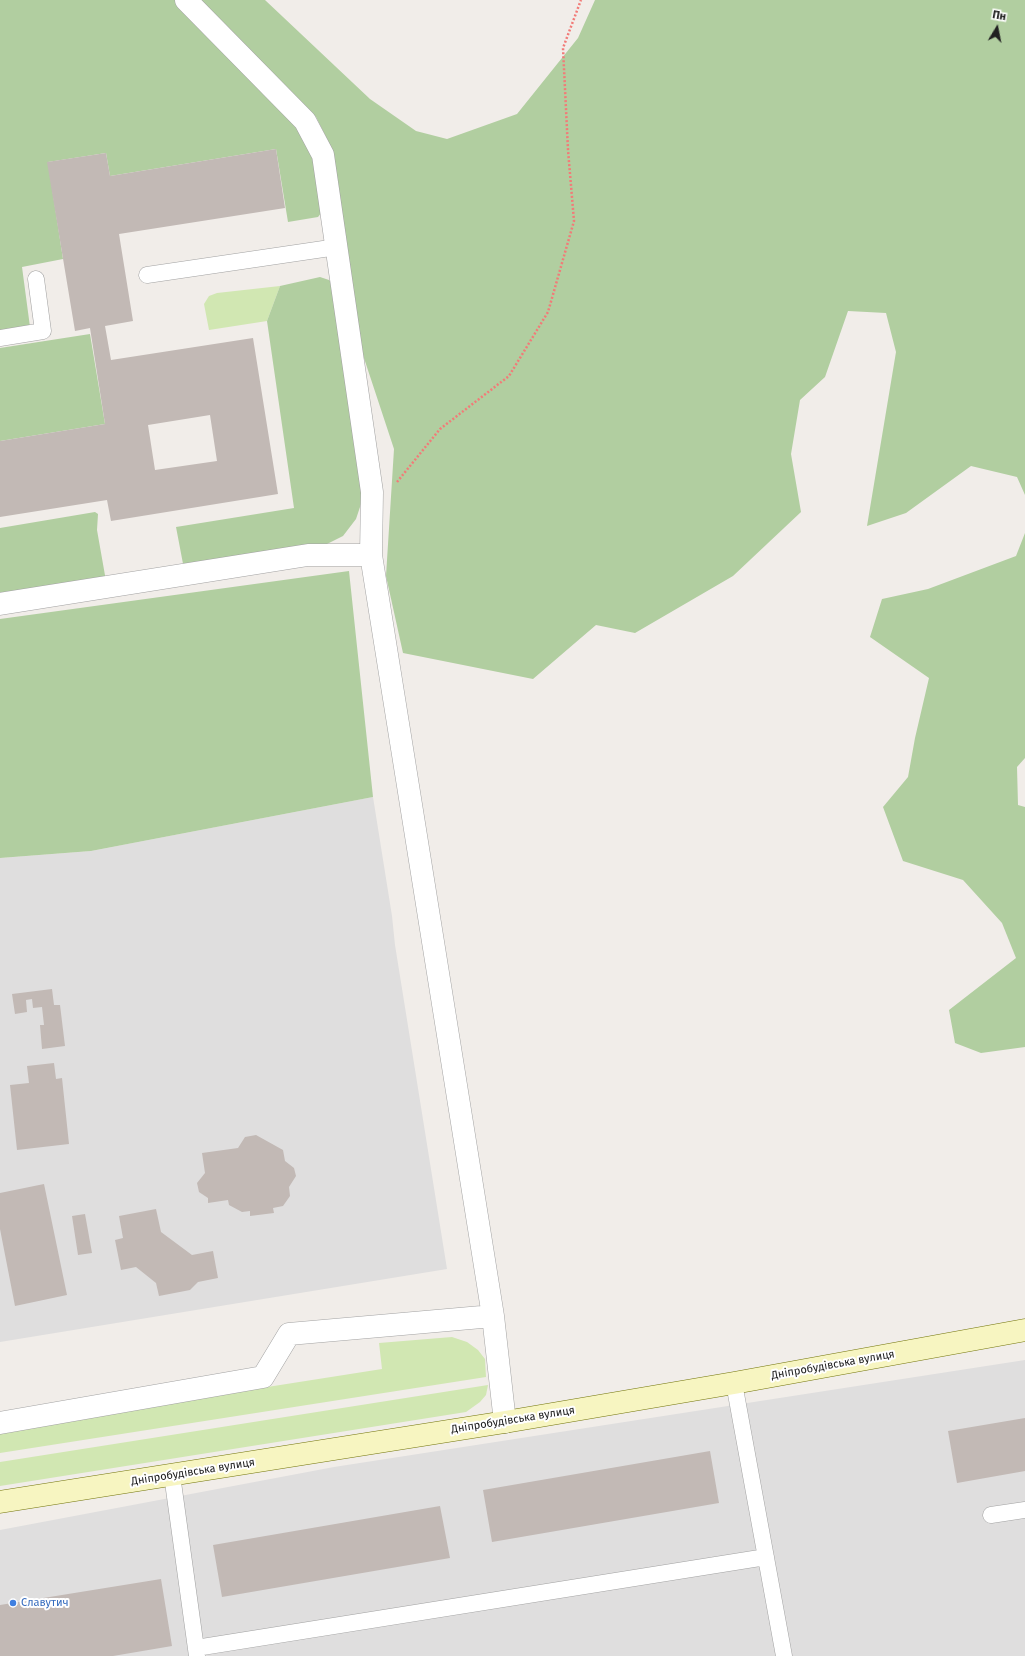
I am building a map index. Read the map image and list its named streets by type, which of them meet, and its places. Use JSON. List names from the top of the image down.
{
  "streets": {
    "street": ["Дніпробудівська вулиця"]
  },
  "places": ["Славутич"],
  "north": "top"
}
